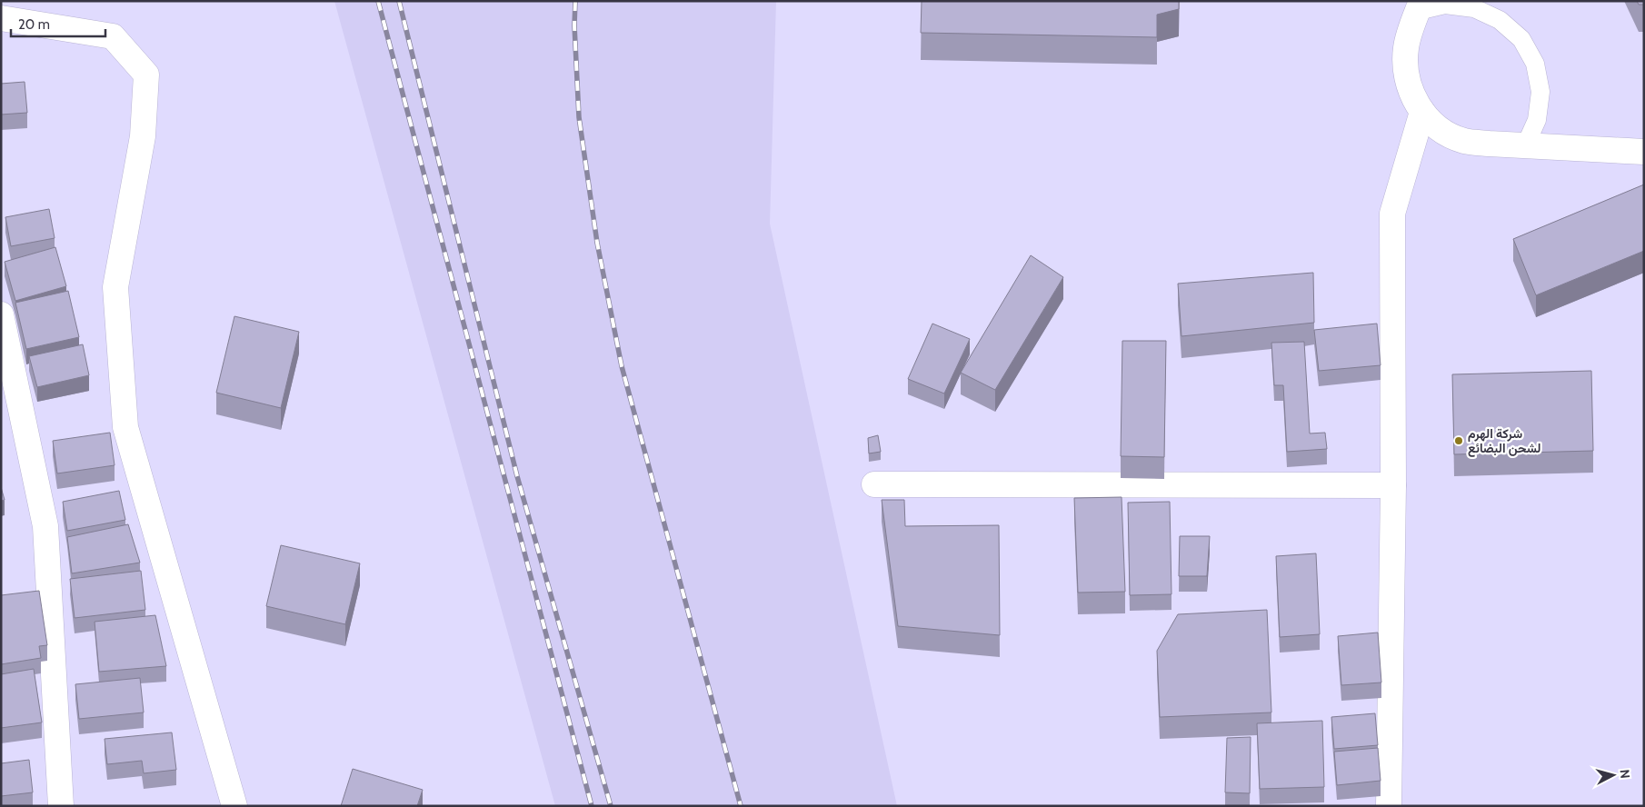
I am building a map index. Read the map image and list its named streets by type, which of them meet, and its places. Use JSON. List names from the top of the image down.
{
  "places": ["شركة الهرم لشحن البضائع"],
  "scale_bar": "20 m",
  "north": "right"
}
